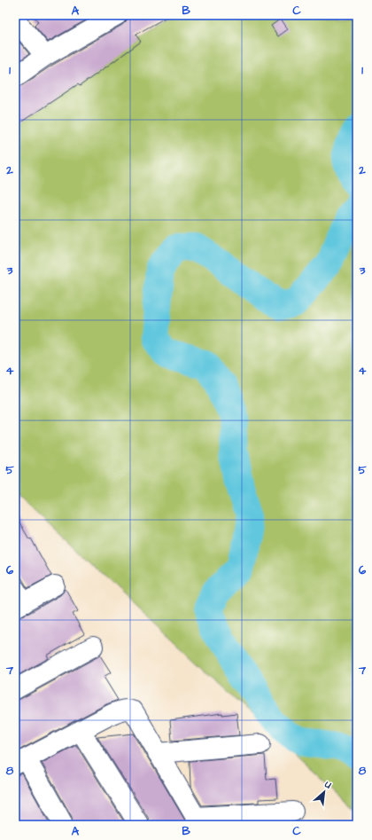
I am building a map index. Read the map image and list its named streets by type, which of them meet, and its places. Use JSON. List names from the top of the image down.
{
  "north": "top right",
  "grid": {
    "columns": ["A", "B", "C"],
    "rows": [
      "1",
      "2",
      "3",
      "4",
      "5",
      "6",
      "7",
      "8"
    ]
  }
}
